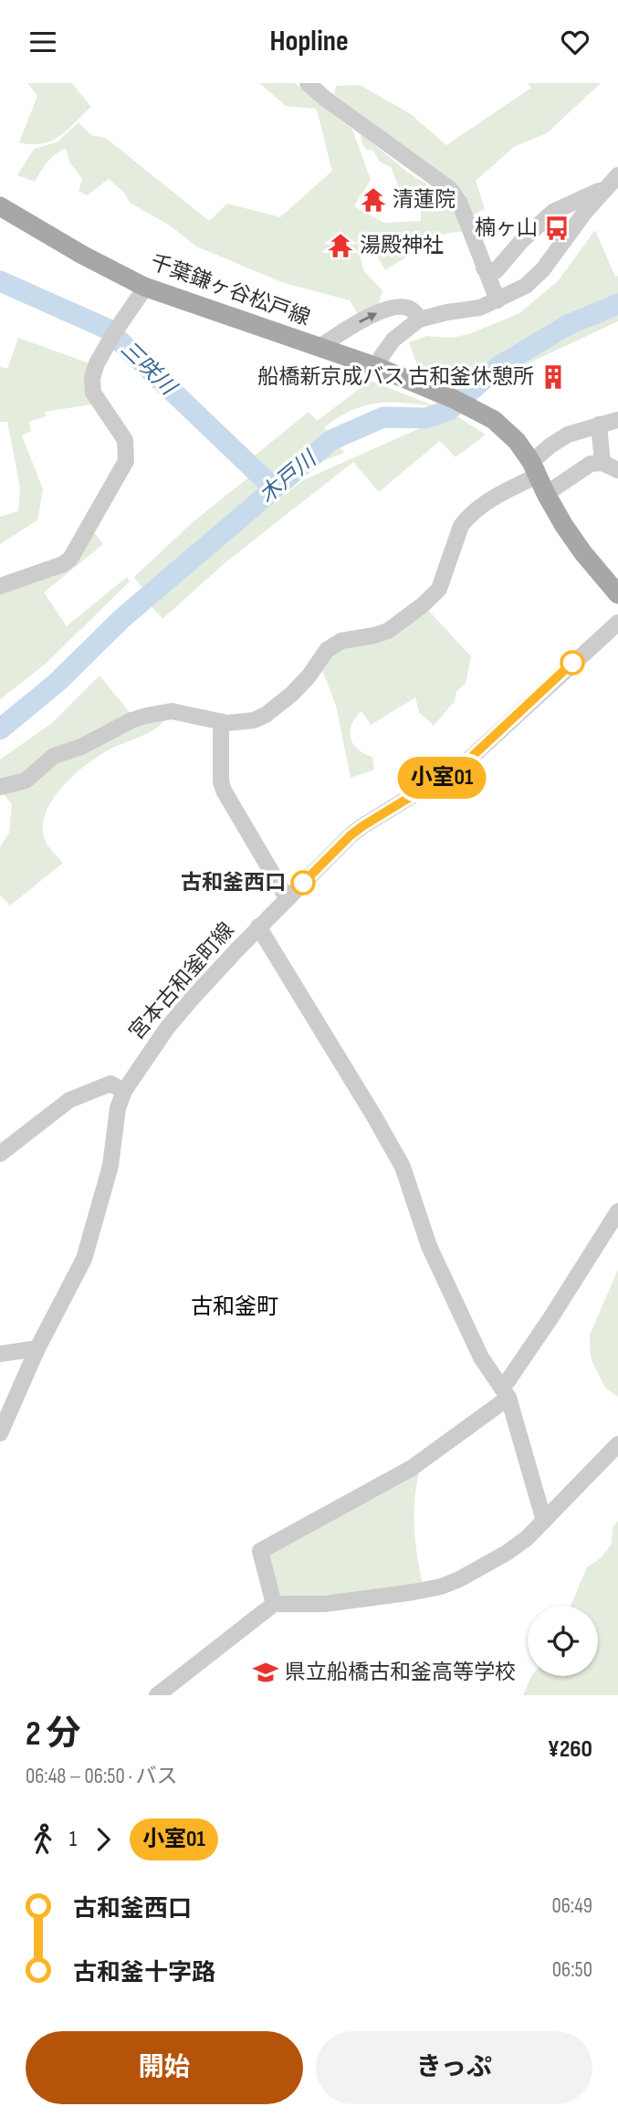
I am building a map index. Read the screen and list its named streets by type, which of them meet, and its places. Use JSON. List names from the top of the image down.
{
  "streets": {
    "main road": ["千葉鎌ヶ谷松戸線"],
    "street": ["宮本古和釜町線"]
  },
  "districts": ["古和釜町"],
  "water": ["三咲川", "木戸川"],
  "places": {
    "temple": ["清蓮院", "湯殿神社"],
    "bus stop": ["楠ヶ山"],
    "building": ["船橋新京成バス 古和釜休憩所"],
    "other": ["古和釜西口"],
    "school or university": ["県立船橋古和釜高等学校"]
  },
  "lines": ["bus line 小室01"],
  "page": {
    "header": "Hopline",
    "on_map": "小室01",
    "heading": ["2 分", "06:48 – 06:50 · バス", "¥260"],
    "legs": ["1", "小室01"],
    "list": [
      {
        "name": "古和釜西口",
        "value": "06:49"
      },
      {
        "name": "古和釜十字路",
        "value": "06:50"
      }
    ],
    "buttons": ["開始", "きっぷ"]
  }
}
